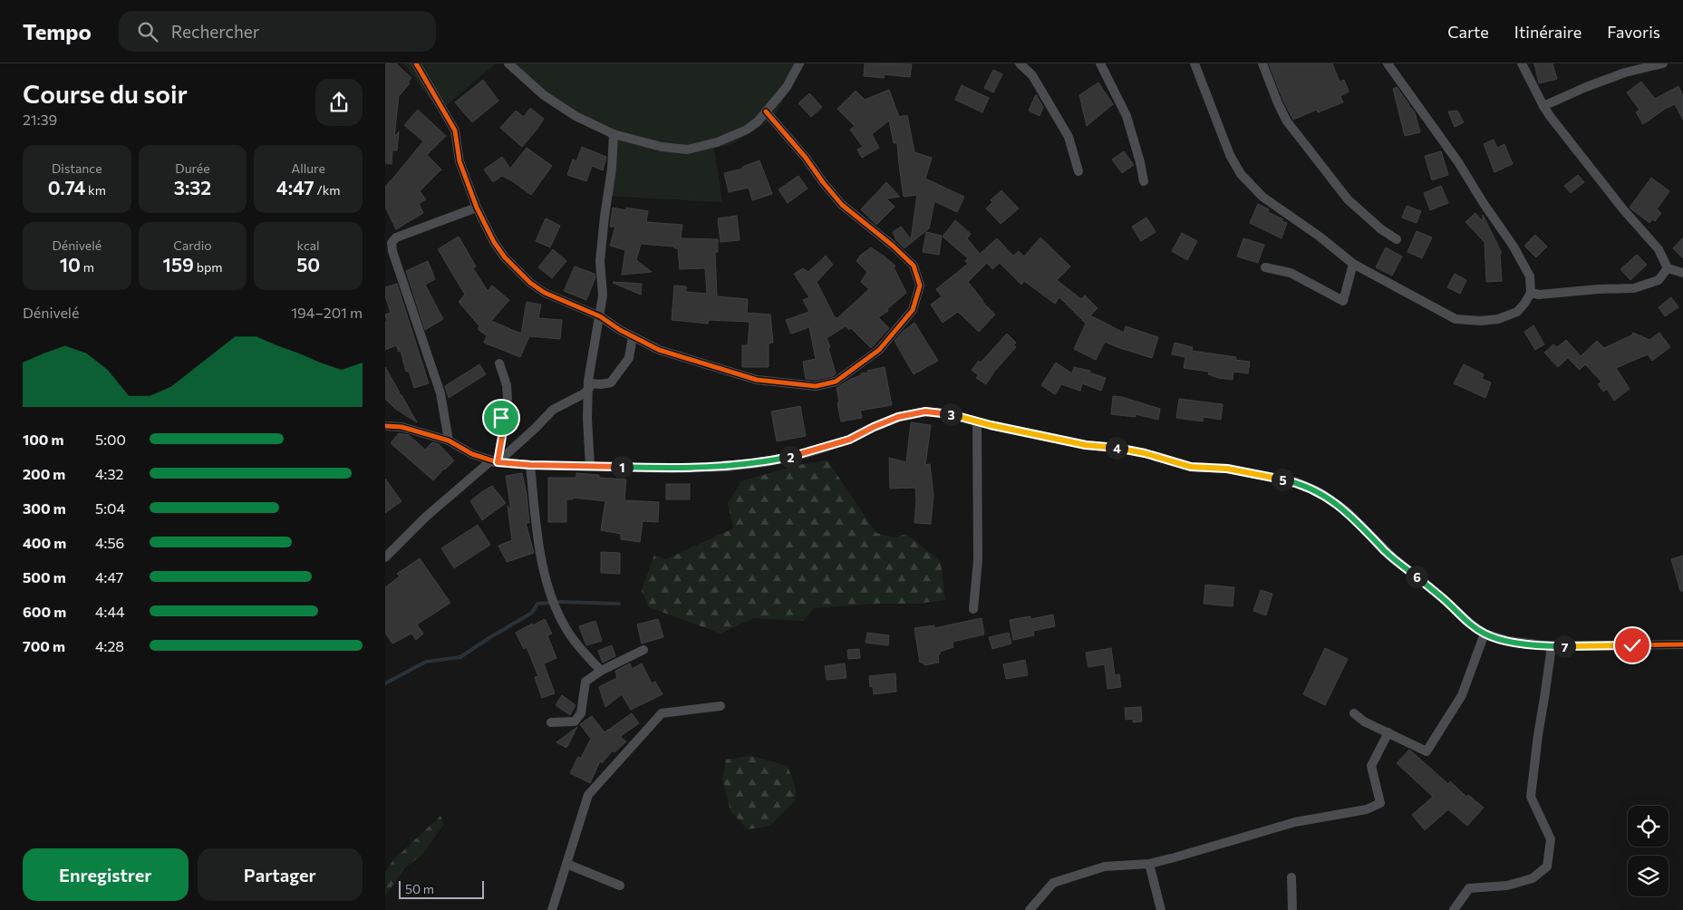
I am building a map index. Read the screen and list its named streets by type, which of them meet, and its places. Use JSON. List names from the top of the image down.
{
  "scale_bar": "50 m",
  "page": {
    "header": "Tempo",
    "search": "Rechercher",
    "nav": ["Carte", "Itinéraire", "Favoris"],
    "heading": ["Course du soir", "21:39"],
    "stats": [
      ["Distance", "0.74 km"],
      ["Durée", "3:32"],
      ["Allure", "4:47 /km"],
      ["Dénivelé", "10 m"],
      ["Cardio", "159 bpm"],
      ["kcal", "50"]
    ],
    "chart": ["Dénivelé", "194–201 m"],
    "pins": [
      "3",
      "4",
      "2",
      "1",
      "5",
      "6",
      "7"
    ],
    "list": [
      {
        "name": "100 m",
        "note": "5:00"
      },
      {
        "name": "200 m",
        "note": "4:32"
      },
      {
        "name": "300 m",
        "note": "5:04"
      },
      {
        "name": "400 m",
        "note": "4:56"
      },
      {
        "name": "500 m",
        "note": "4:47"
      },
      {
        "name": "600 m",
        "note": "4:44"
      },
      {
        "name": "700 m",
        "note": "4:28"
      }
    ],
    "buttons": ["Enregistrer", "Partager"],
    "scale": "50 m"
  }
}
